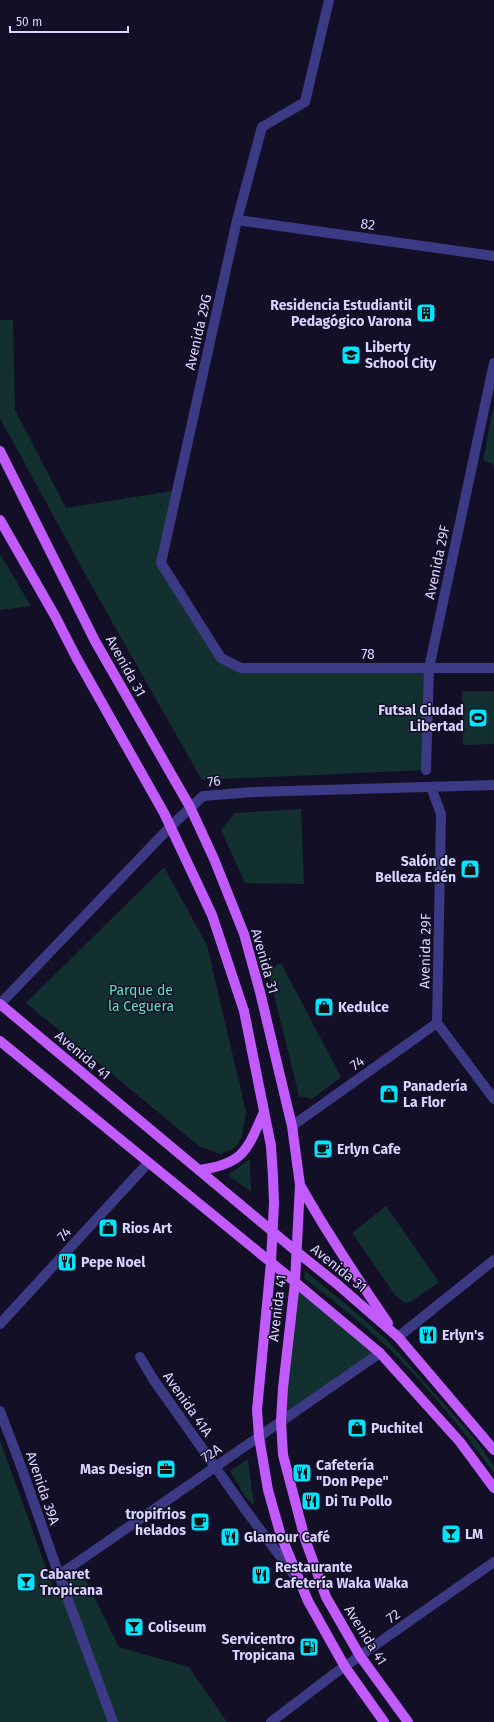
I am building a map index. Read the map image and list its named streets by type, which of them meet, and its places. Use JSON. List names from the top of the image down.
{
  "streets": {
    "main road": ["Avenida 31", "Avenida 41"],
    "street": [
      "82",
      "Avenida 29G",
      "Avenida 29F",
      "78",
      "76",
      "74",
      "Avenida 41A",
      "72A",
      "Avenida 39A",
      "72"
    ]
  },
  "crossings": [
    ["82", "Avenida 29G"],
    ["Avenida 29G", "78"],
    ["Avenida 29F", "78"],
    ["Avenida 29F", "76"],
    ["Avenida 29F", "74"],
    ["Avenida 31", "76"],
    ["Avenida 31", "Avenida 41"],
    ["Avenida 31", "74"],
    ["76", "Avenida 41"],
    ["Avenida 41", "74"],
    ["Avenida 41", "Avenida 41A"],
    ["Avenida 41", "72A"],
    ["Avenida 41", "72"],
    ["Avenida 41A", "72A"],
    ["72A", "Avenida 39A"]
  ],
  "parks": ["Parque de la Ceguera"],
  "places": {
    "building": ["Residencia Estudiantil Pedagógico Varona"],
    "school or university": ["Liberty School City"],
    "sports": ["Futsal Ciudad Libertad"],
    "shop": [
      "Salón de Belleza Edén",
      "Kedulce",
      "Panadería La Flor",
      "Rios Art",
      "Puchitel"
    ],
    "cafe": ["Erlyn Cafe", "tropifrios helados"],
    "restaurant": [
      "Pepe Noel",
      "Erlyn's",
      "Cafetería \"Don Pepe\"",
      "Di Tu Pollo",
      "Glamour Café",
      "Restaurante Cafetería Waka Waka"
    ],
    "office": ["Mas Design"],
    "bar": ["LM", "Cabaret Tropicana", "Coliseum"],
    "fuel station": ["Servicentro Tropicana"]
  },
  "scale_bar": "50 m"
}
